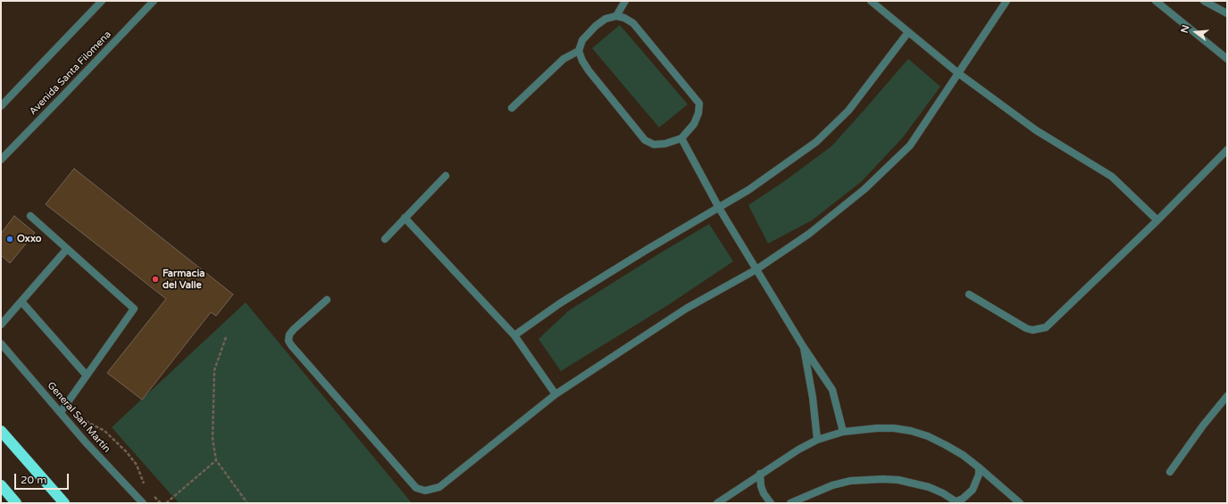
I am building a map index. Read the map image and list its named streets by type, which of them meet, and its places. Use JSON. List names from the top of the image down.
{
  "streets": {
    "street": ["Avenida Santa Filomena", "General San Martín"]
  },
  "places": ["Oxxo", "Farmacia del Valle"],
  "scale_bar": "20 m",
  "north": "left"
}
